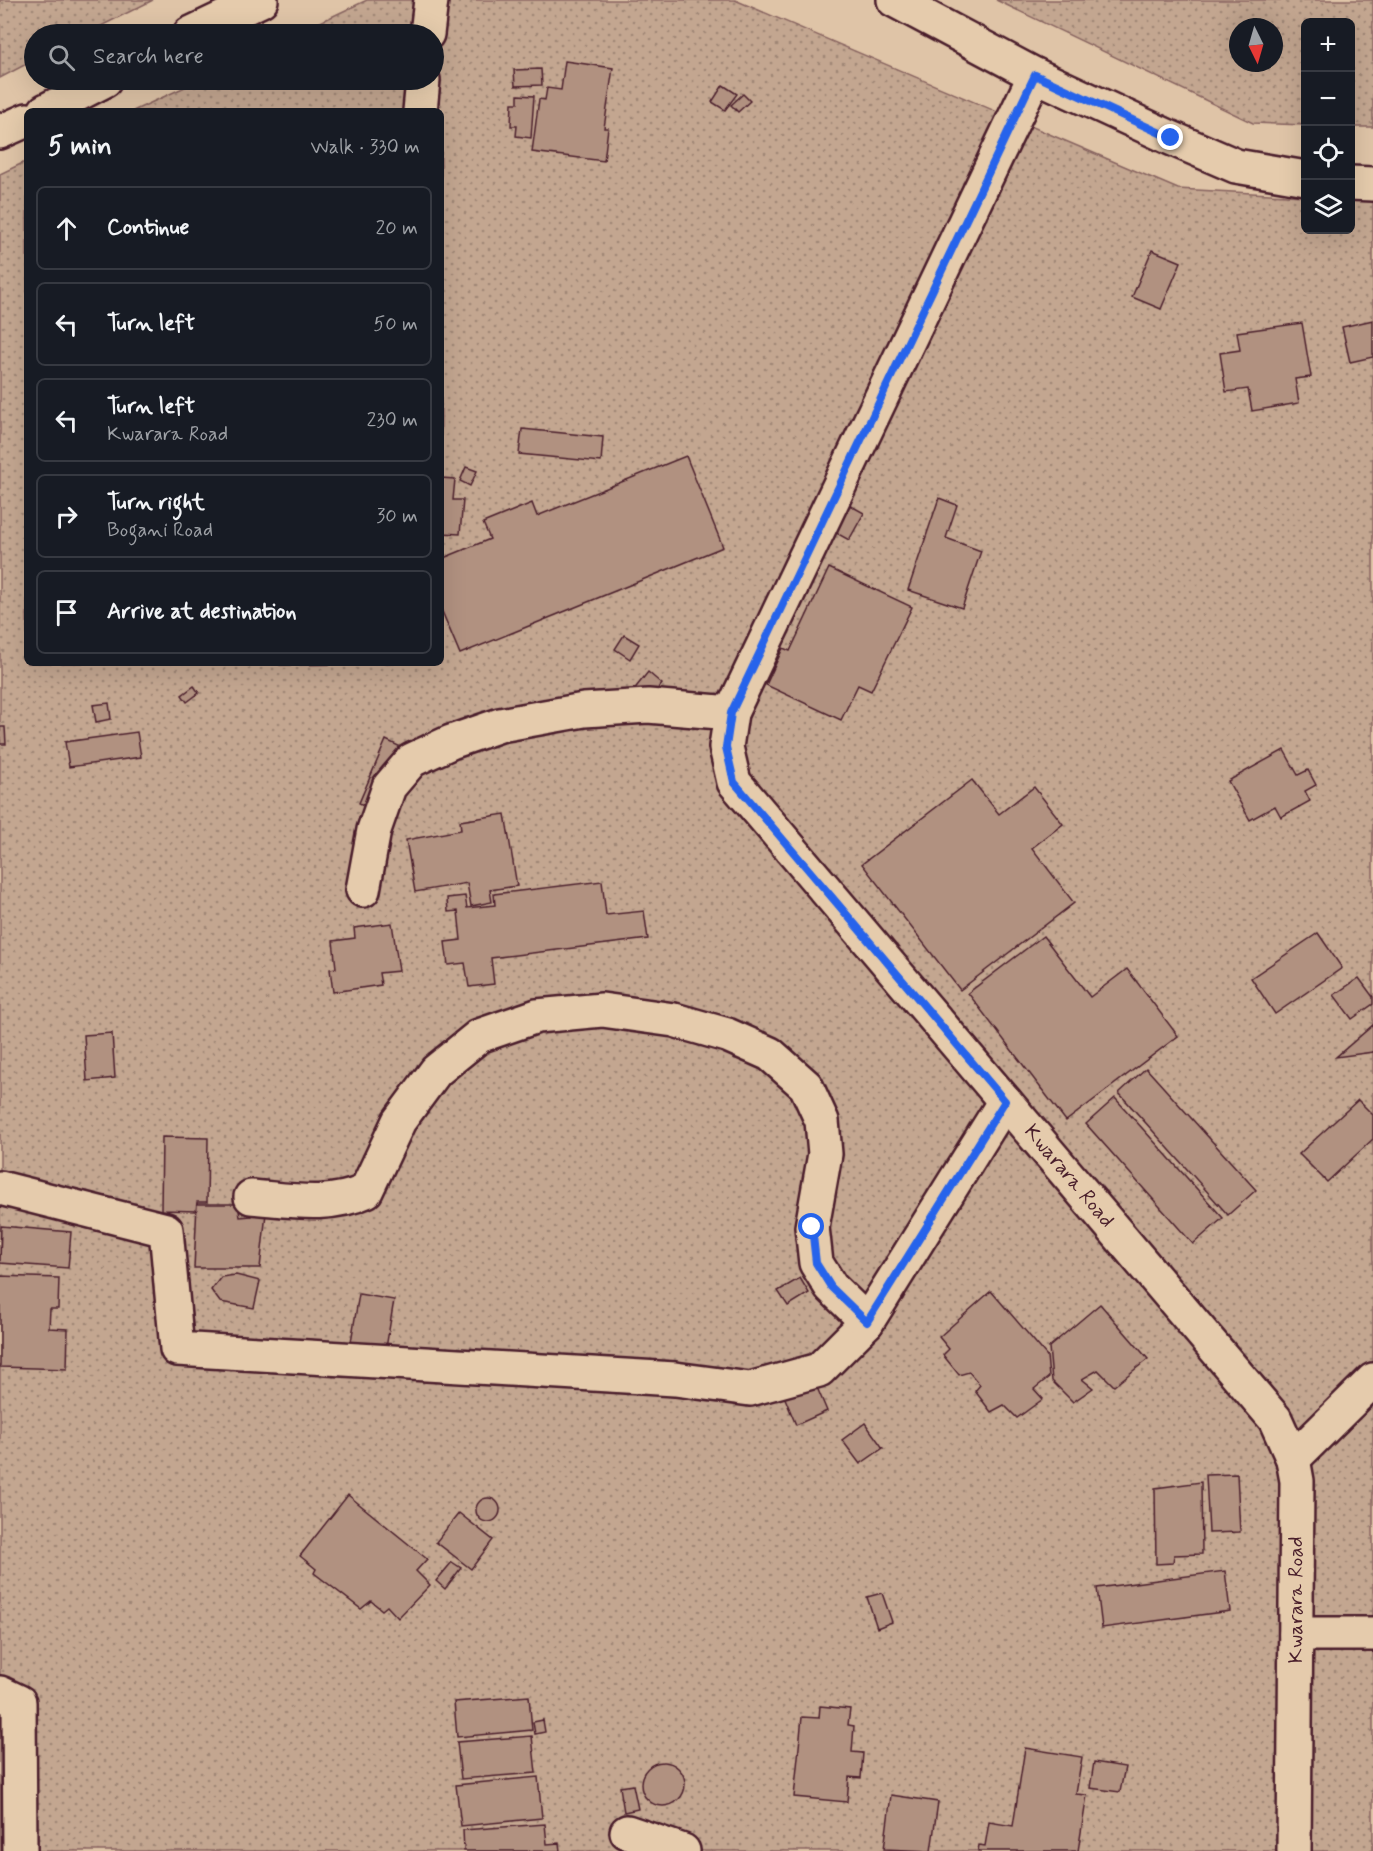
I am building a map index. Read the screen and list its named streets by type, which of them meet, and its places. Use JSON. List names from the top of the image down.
{
  "streets": {
    "street": ["Kwarara Road"]
  },
  "north": "bottom",
  "page": {
    "map_buttons": ["+", "−"],
    "search": "Search here",
    "heading": ["5 min", "Walk · 330 m"],
    "list": [
      ["Continue", "20 m"],
      ["Turn left", "50 m"],
      ["Turn left", "Kwarara Road", "230 m"],
      ["Turn right", "Bogani Road", "30 m"],
      "Arrive at destination"
    ]
  }
}
